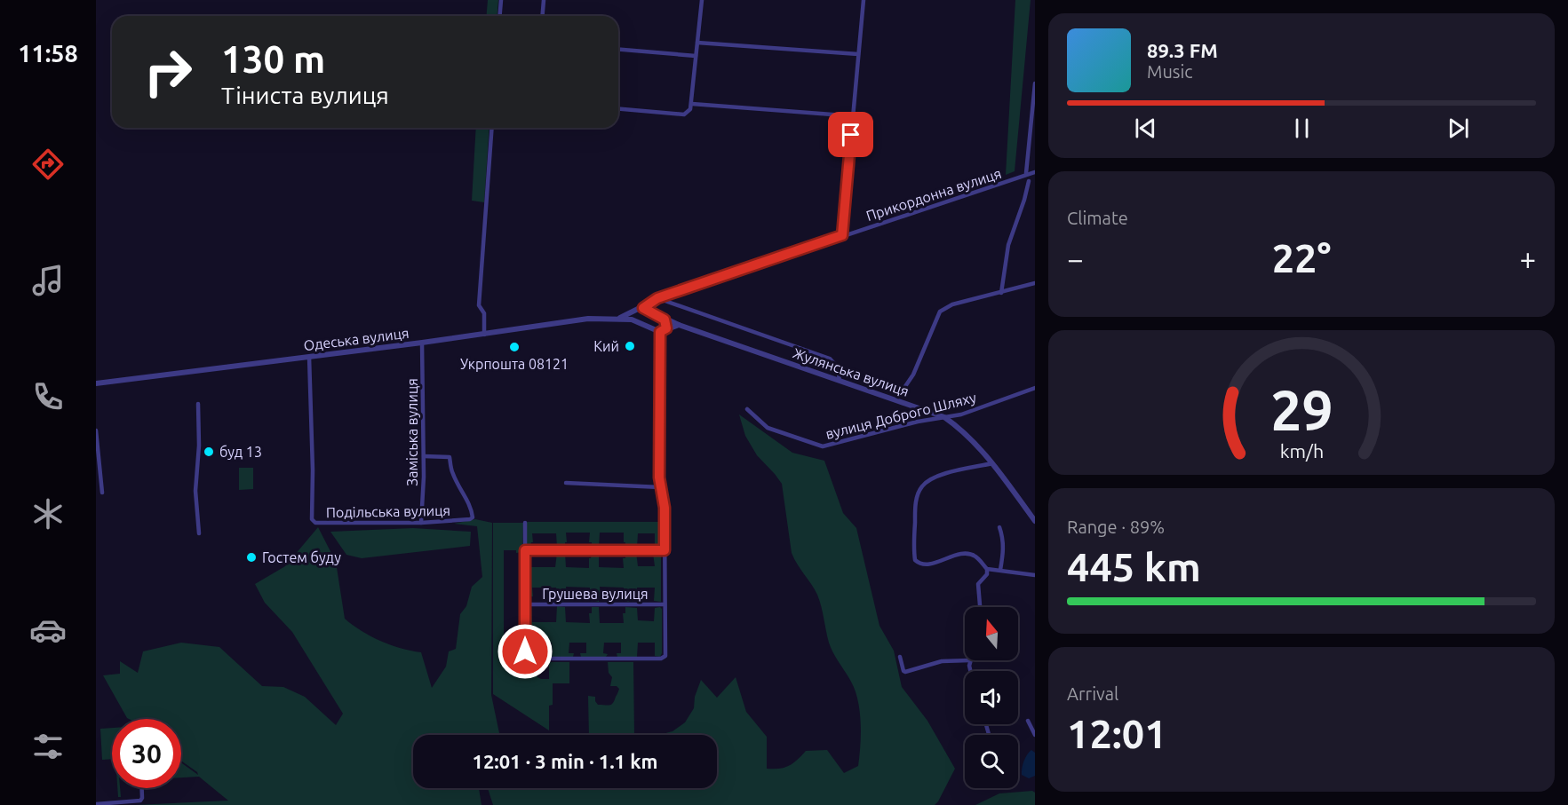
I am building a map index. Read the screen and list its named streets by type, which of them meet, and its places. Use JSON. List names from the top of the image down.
{
  "streets": {
    "street": [
      "Прикордонна вулиця",
      "Одеська вулиця",
      "Жулянська вулиця",
      "вулиця Доброго Шляху",
      "Заміська вулиця",
      "Подільська вулиця",
      "Грушева вулиця"
    ]
  },
  "crossings": [
    ["Прикордонна вулиця", "Жулянська вулиця"],
    ["Одеська вулиця", "Заміська вулиця"],
    ["Одеська вулиця", "Подільська вулиця"],
    ["Жулянська вулиця", "вулиця Доброго Шляху"],
    ["Заміська вулиця", "Подільська вулиця"]
  ],
  "places": [
    "Кий",
    "Укрпошта 08121",
    "буд 13",
    "Гостем буду"
  ],
  "north": "top",
  "page": {
    "tabs": "11:58",
    "turn": ["130 m", "Тіниста вулиця"],
    "song": ["89.3 FM", "Music"],
    "tile": [
      "Climate",
      ["Range · 89%", "445 km"],
      ["Arrival", "12:01"]
    ],
    "heat": ["−", "22°", "+"],
    "limit": "30",
    "trip": "12:01 · 3 min · 1.1 km",
    "gauge": ["29", "km/h"]
  }
}
